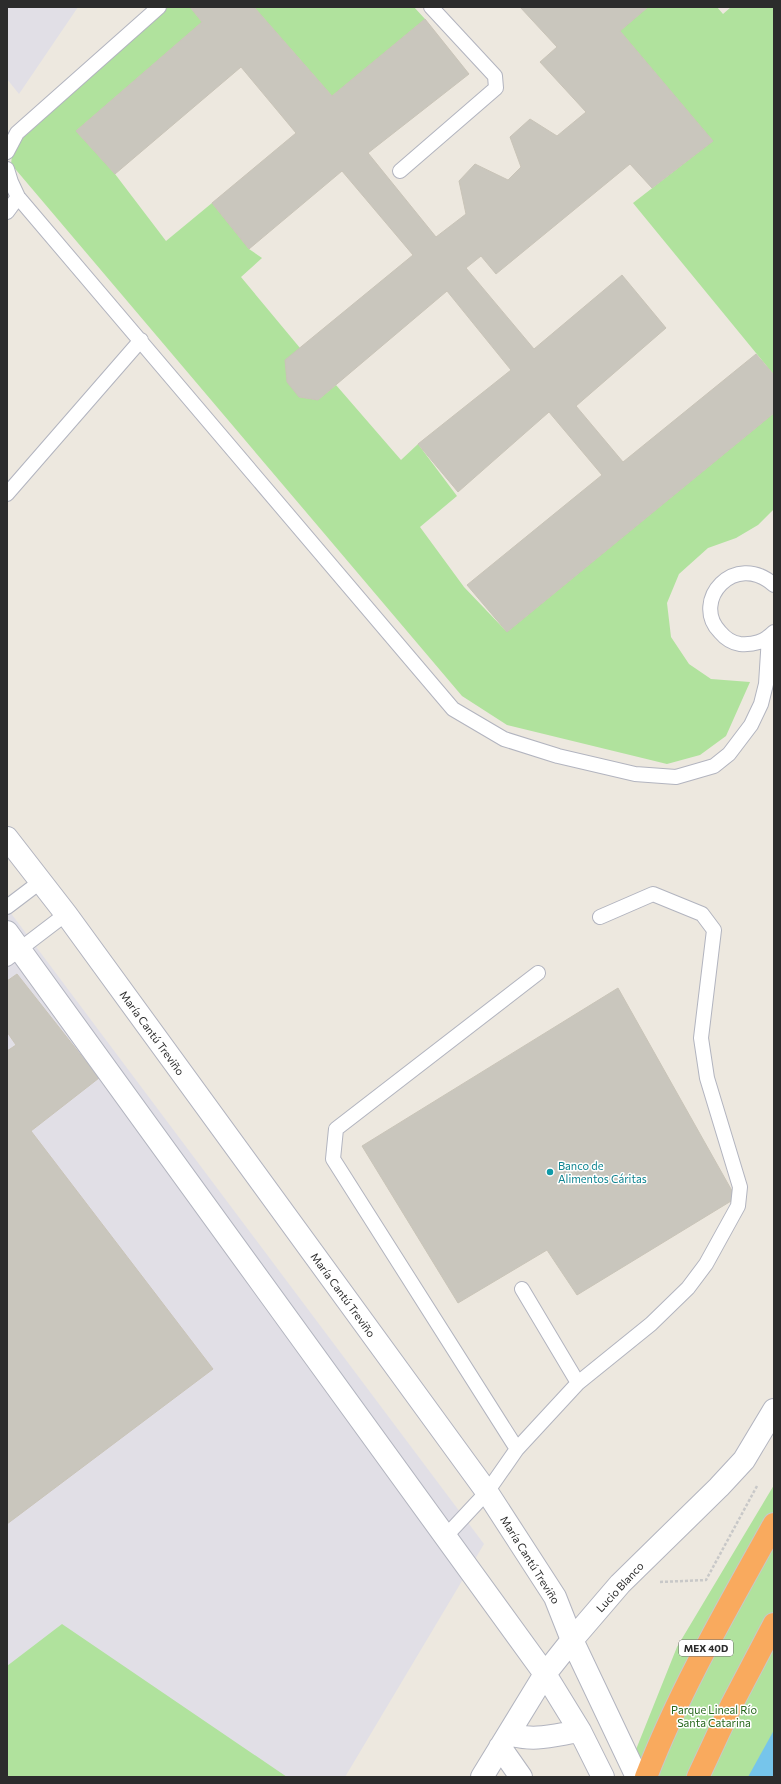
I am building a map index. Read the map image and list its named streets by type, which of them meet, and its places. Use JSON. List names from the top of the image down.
{
  "streets": {
    "highway": ["MEX 40D"],
    "street": ["María Cantú Treviño", "Lucio Blanco"]
  },
  "crossings": [
    ["María Cantú Treviño", "Lucio Blanco"]
  ],
  "parks": ["Parque Lineal Río Santa Catarina"],
  "places": ["Banco de Alimentos Cáritas"]
}
